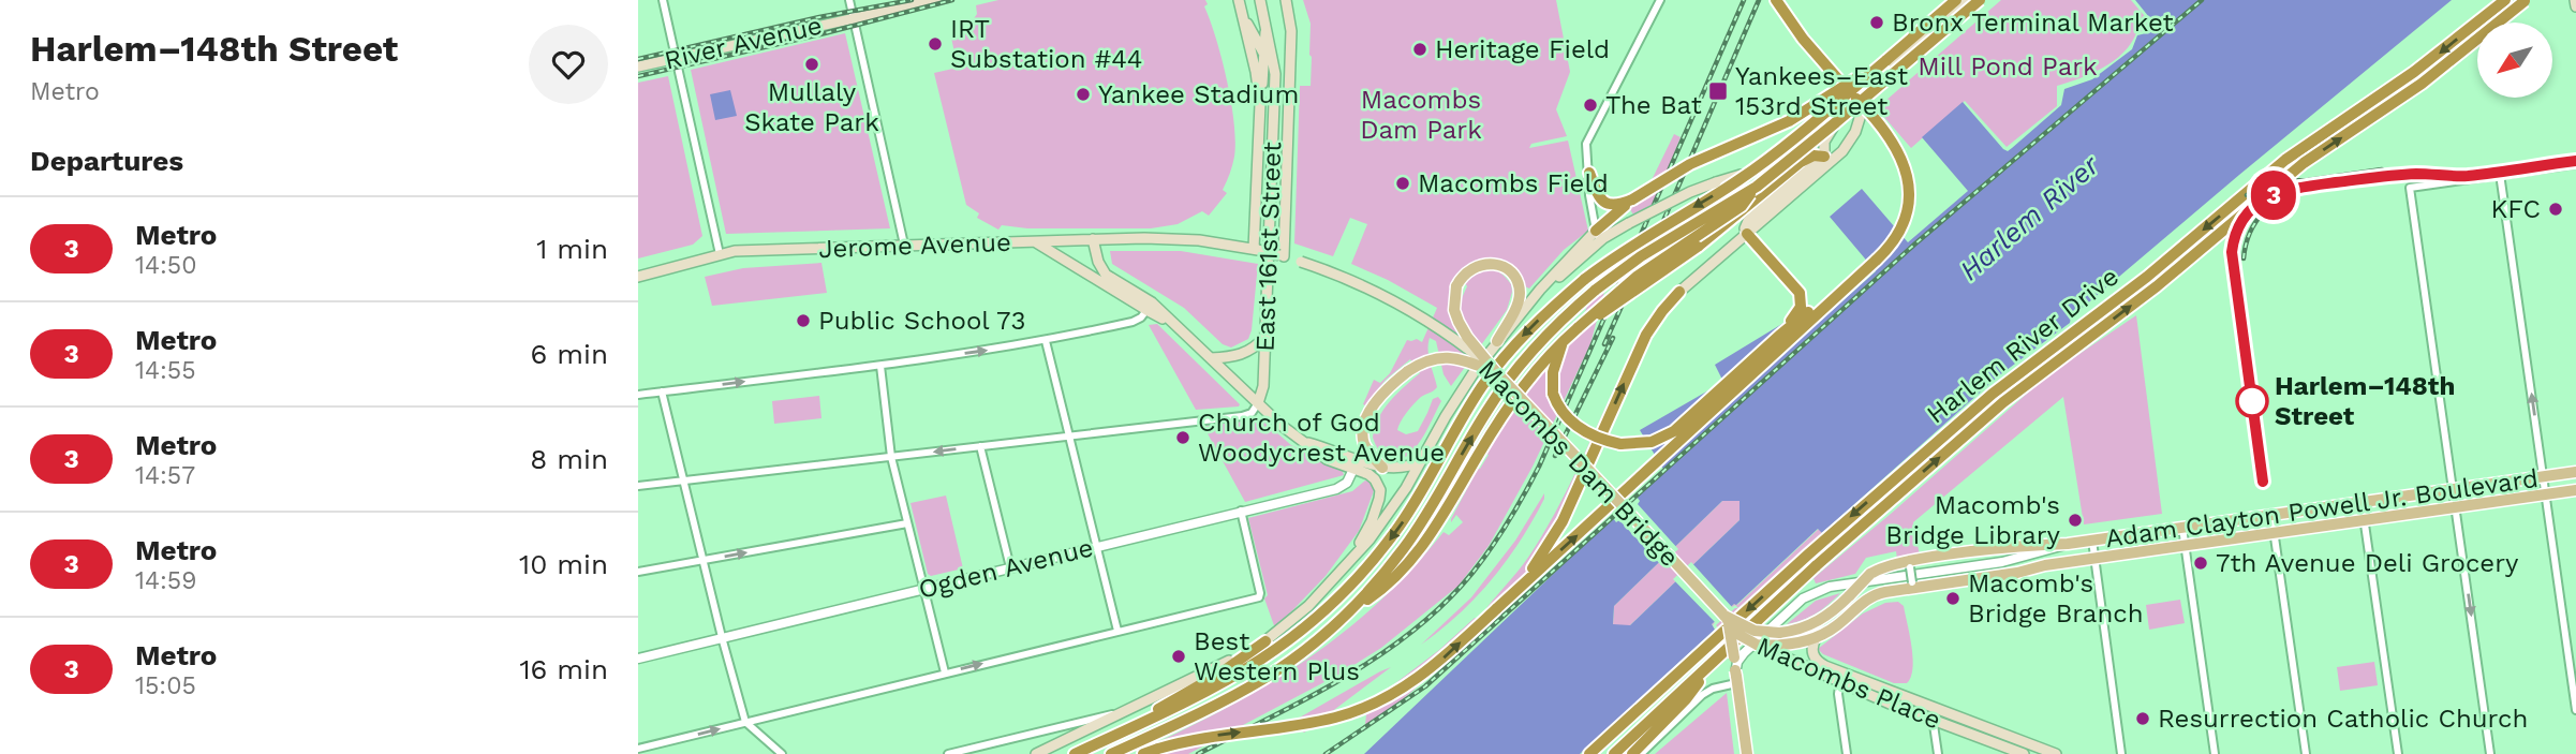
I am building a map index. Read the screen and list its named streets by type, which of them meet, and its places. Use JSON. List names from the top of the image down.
{
  "streets": {
    "highway": ["Harlem River Drive"],
    "main road": [
      "River Avenue",
      "Jerome Avenue",
      "East 161st Street",
      "Macombs Dam Bridge",
      "Adam Clayton Powell Jr. Boulevard",
      "Macombs Place"
    ],
    "street": ["Ogden Avenue"]
  },
  "crossings": [
    ["Jerome Avenue", "East 161st Street"],
    ["Jerome Avenue", "Macombs Dam Bridge"],
    ["Jerome Avenue", "Ogden Avenue"],
    ["East 161st Street", "Macombs Dam Bridge"],
    ["Macombs Dam Bridge", "Adam Clayton Powell Jr. Boulevard"],
    ["Macombs Dam Bridge", "Macombs Place"],
    ["Adam Clayton Powell Jr. Boulevard", "Macombs Place"]
  ],
  "water": ["Harlem River"],
  "parks": ["Mill Pond Park", "Macombs Dam Park"],
  "places": {
    "other": [
      "Bronx Terminal Market",
      "IRT Substation #44",
      "Heritage Field",
      "Mullaly Skate Park",
      "Yankee Stadium",
      "The Bat",
      "Macombs Field",
      "KFC",
      "Public School 73",
      "Harlem–148th Street",
      "Church of God Woodycrest Avenue",
      "Macomb's Bridge Library",
      "7th Avenue Deli Grocery",
      "Macomb's Bridge Branch",
      "Best Western Plus",
      "Resurrection Catholic Church"
    ],
    "transit": ["Yankees–East 153rd Street"]
  },
  "lines": ["metro line 3"],
  "north": "bottom left",
  "page": {
    "heading": [
      ["Harlem–148th Street", "Metro"],
      "Departures"
    ],
    "on_map": "3",
    "list": [
      {
        "mark": "3",
        "name": "Metro",
        "note": "14:50",
        "value": "1 min"
      },
      {
        "mark": "3",
        "name": "Metro",
        "note": "14:55",
        "value": "6 min"
      },
      {
        "mark": "3",
        "name": "Metro",
        "note": "14:57",
        "value": "8 min"
      },
      {
        "mark": "3",
        "name": "Metro",
        "note": "14:59",
        "value": "10 min"
      },
      {
        "mark": "3",
        "name": "Metro",
        "note": "15:05",
        "value": "16 min"
      }
    ]
  }
}
